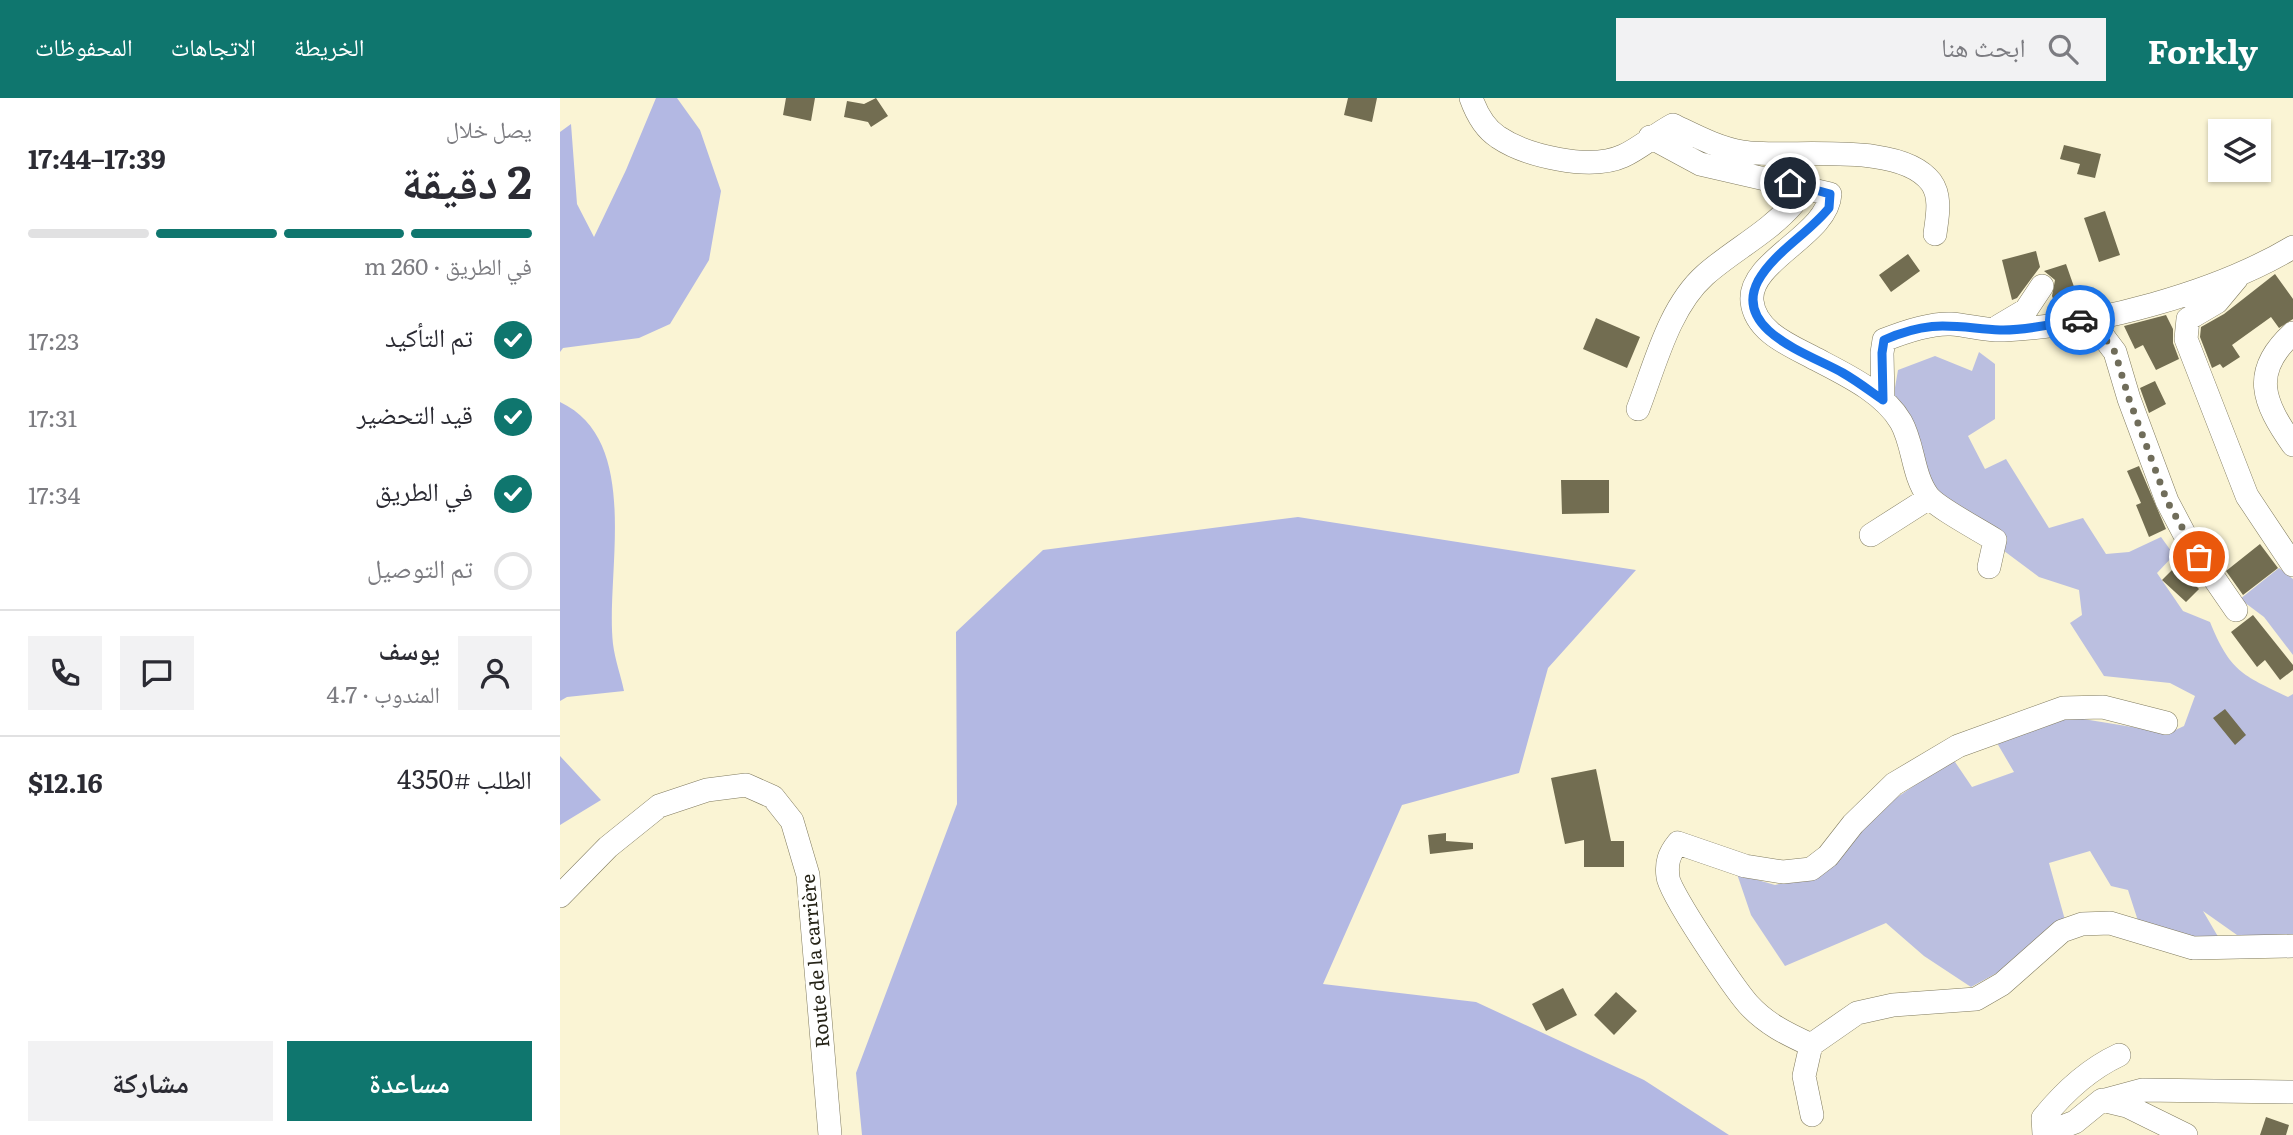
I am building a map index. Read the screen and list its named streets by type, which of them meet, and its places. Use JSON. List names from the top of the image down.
{
  "streets": {
    "street": ["Route de la carrière"]
  },
  "page": {
    "header": "Forkly",
    "search": "ابحث هنا",
    "nav": ["الخريطة", "الاتجاهات", "المحفوظات"],
    "heading": ["2 دقيقة", "يصل خلال", "17:39–17:44"],
    "panel": [
      "يوسف",
      "المندوب · 4.7",
      "الطلب #4350",
      "$12.16"
    ],
    "bar": "في الطريق · 260 m",
    "list": [
      ["تم التأكيد", "17:23"],
      ["قيد التحضير", "17:31"],
      ["في الطريق", "17:34"],
      "تم التوصيل"
    ],
    "buttons": ["مساعدة", "مشاركة"]
  }
}
